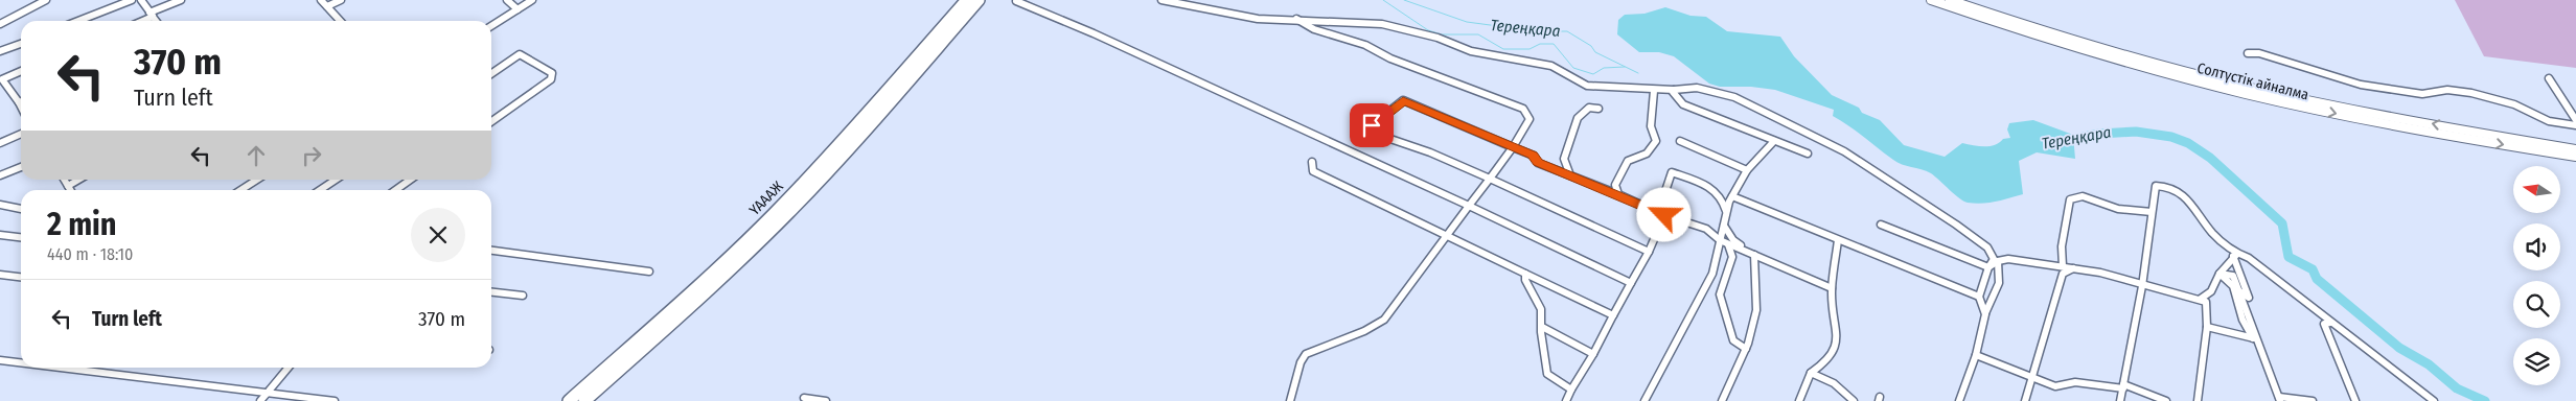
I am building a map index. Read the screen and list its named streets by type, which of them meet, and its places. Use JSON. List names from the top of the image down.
{
  "streets": {
    "highway": ["ҮАААЖ"],
    "street": ["Солтүстік айналма"]
  },
  "water": ["Тереңқара"],
  "north": "left",
  "page": {
    "turn": ["370 m", "Turn left"],
    "heading": ["2 min", "440 m · 18:10"],
    "list": [
      {
        "name": "Turn left",
        "value": "370 m"
      }
    ]
  }
}
